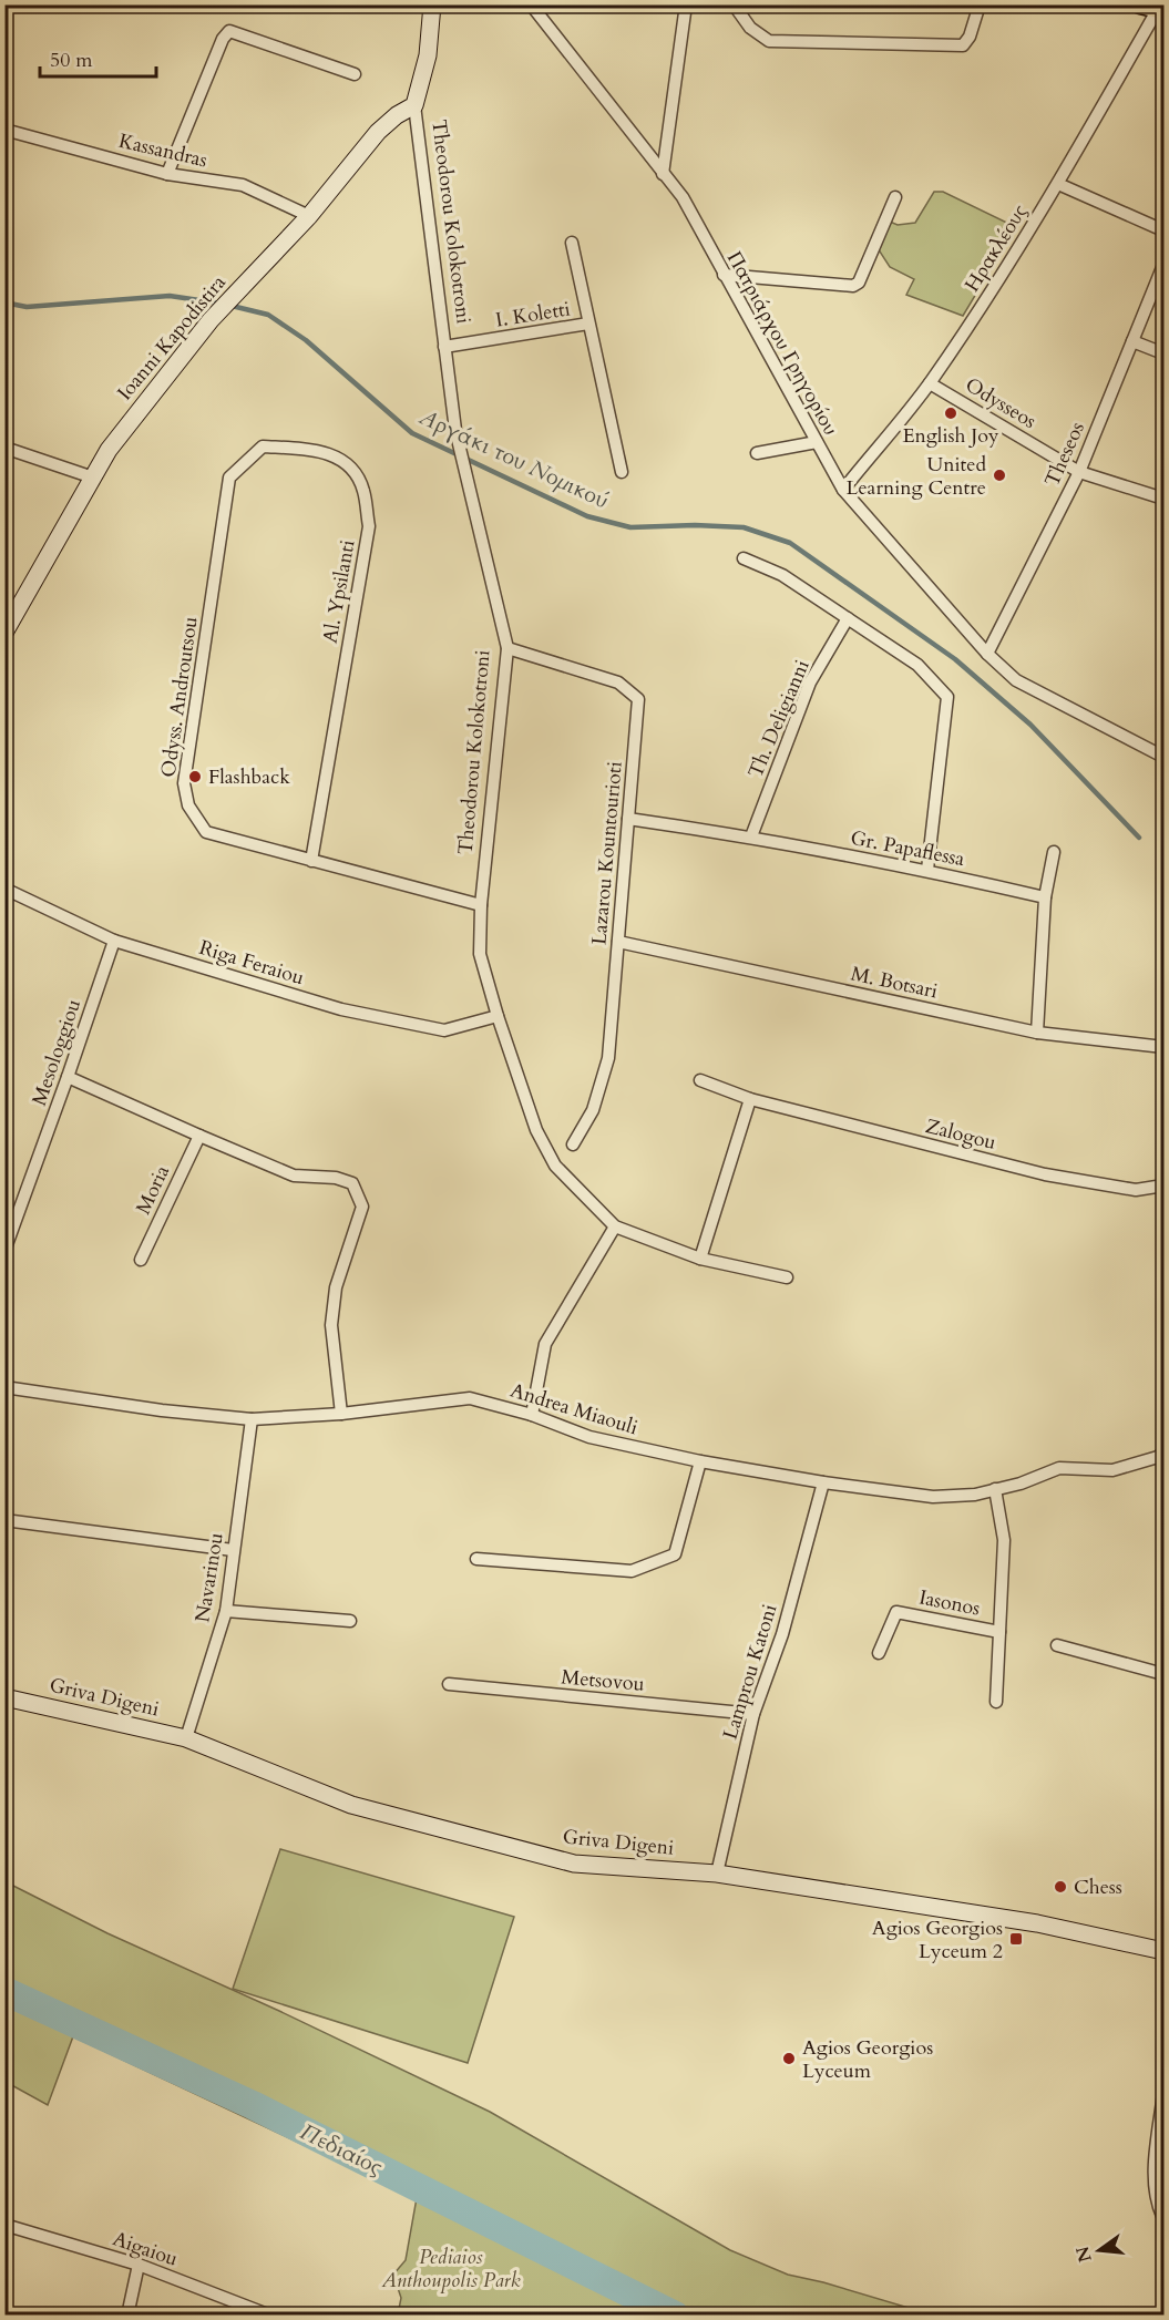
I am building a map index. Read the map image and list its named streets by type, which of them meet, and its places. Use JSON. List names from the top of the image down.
{
  "streets": {
    "street": [
      "Kassandras",
      "Theodorou Kolokotroni",
      "Ηρακλέους",
      "I. Koletti",
      "Ioanni Kapodistira",
      "Πατριάρχου Γρηγορίου",
      "Odysseos",
      "Theseos",
      "Al. Ypsilanti",
      "Odyss. Androutsou",
      "Th. Deligianni",
      "Gr. Papaflessa",
      "Lazarou Kountourioti",
      "Riga Feraiou",
      "M. Botsari",
      "Mesologgiou",
      "Zalogou",
      "Moria",
      "Andrea Miaouli",
      "Navarinou",
      "Iasonos",
      "Lamprou Katoni",
      "Metsovou",
      "Griva Digeni",
      "Aigaiou"
    ]
  },
  "crossings": [
    ["Kassandras", "Ioanni Kapodistira"],
    ["Theodorou Kolokotroni", "I. Koletti"],
    ["Theodorou Kolokotroni", "Ioanni Kapodistira"],
    ["Theodorou Kolokotroni", "Odyss. Androutsou"],
    ["Theodorou Kolokotroni", "Lazarou Kountourioti"],
    ["Theodorou Kolokotroni", "Riga Feraiou"],
    ["Ηρακλέους", "Πατριάρχου Γρηγορίου"],
    ["Ηρακλέους", "Odysseos"],
    ["Πατριάρχου Γρηγορίου", "Theseos"],
    ["Odysseos", "Theseos"],
    ["Al. Ypsilanti", "Odyss. Androutsou"],
    ["Th. Deligianni", "Gr. Papaflessa"],
    ["Gr. Papaflessa", "Lazarou Kountourioti"],
    ["Lazarou Kountourioti", "M. Botsari"],
    ["Riga Feraiou", "Mesologgiou"],
    ["Andrea Miaouli", "Navarinou"],
    ["Andrea Miaouli", "Iasonos"],
    ["Andrea Miaouli", "Lamprou Katoni"],
    ["Navarinou", "Griva Digeni"],
    ["Lamprou Katoni", "Metsovou"],
    ["Lamprou Katoni", "Griva Digeni"]
  ],
  "water": ["Αργάκι του Νομικού", "Πεδιαίος"],
  "parks": ["Pediaios Anthoupolis Park"],
  "places": {
    "other": [
      "English Joy",
      "United Learning Centre",
      "Flashback",
      "Chess",
      "Agios Georgios Lyceum"
    ],
    "transit": ["Agios Georgios Lyceum 2"]
  },
  "scale_bar": "50 m",
  "north": "left"
}
